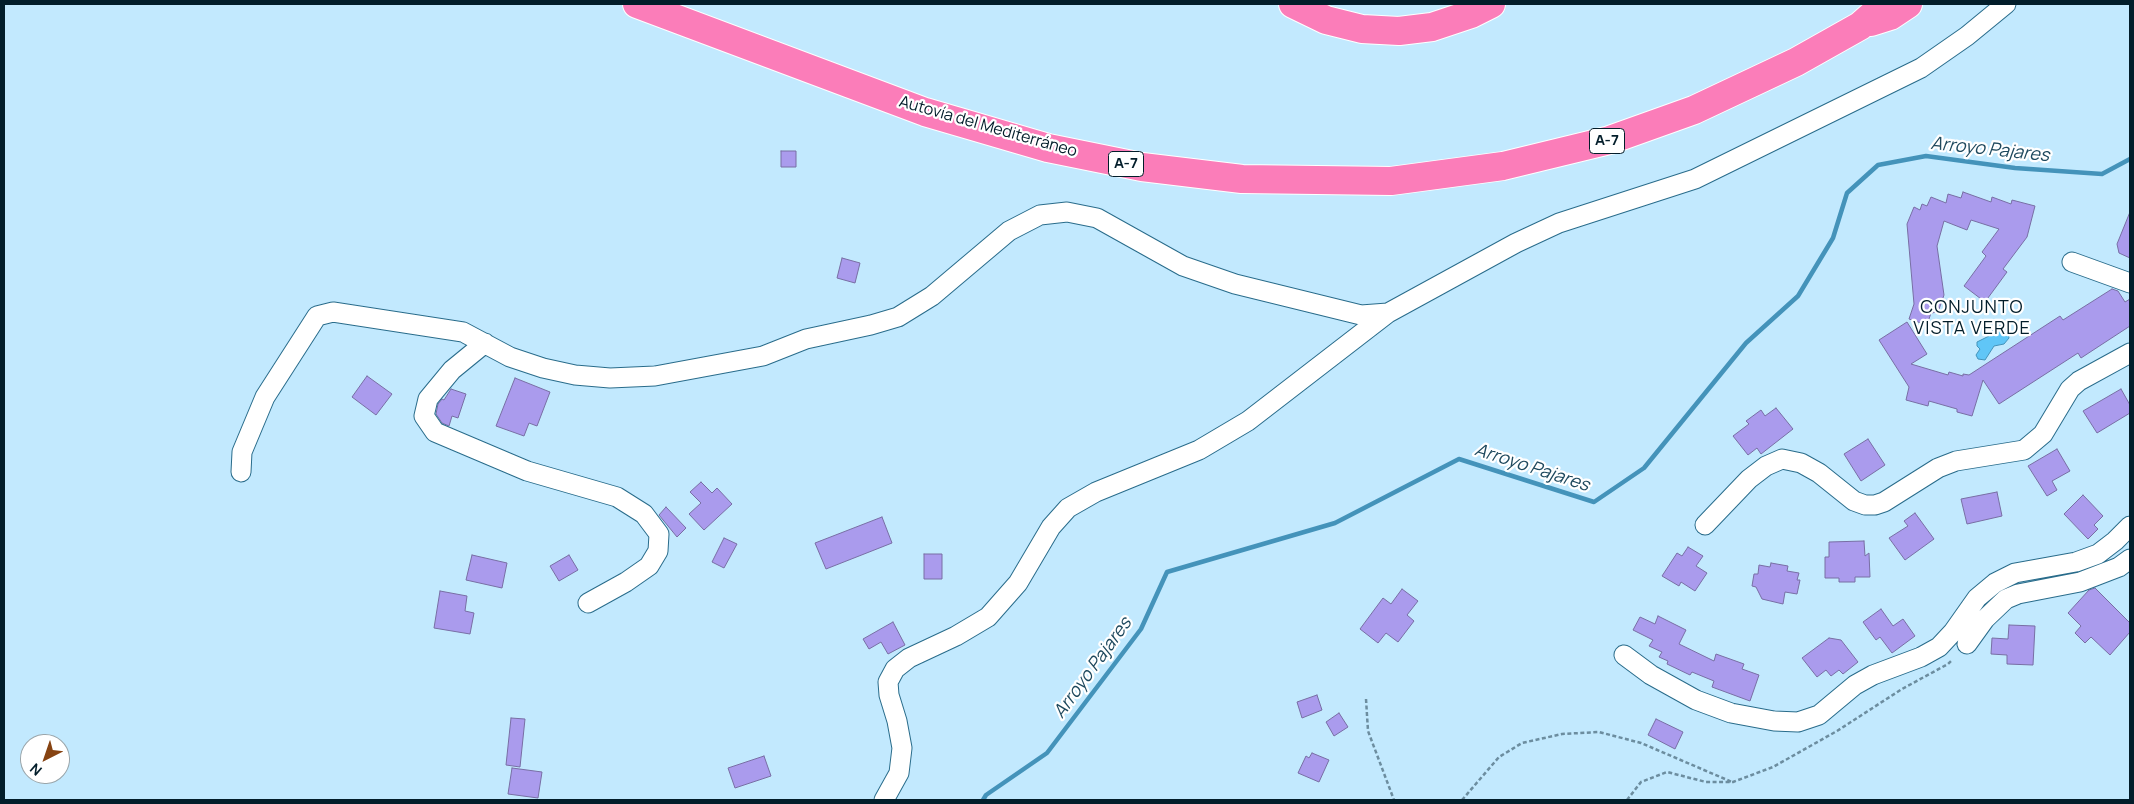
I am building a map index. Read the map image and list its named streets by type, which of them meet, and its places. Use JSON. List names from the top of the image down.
{
  "streets": {
    "highway": ["Autovía del Mediterráneo", "A-7"]
  },
  "districts": ["CONJUNTO VISTA VERDE"],
  "water": ["Arroyo Pajares"],
  "north": "bottom left"
}
